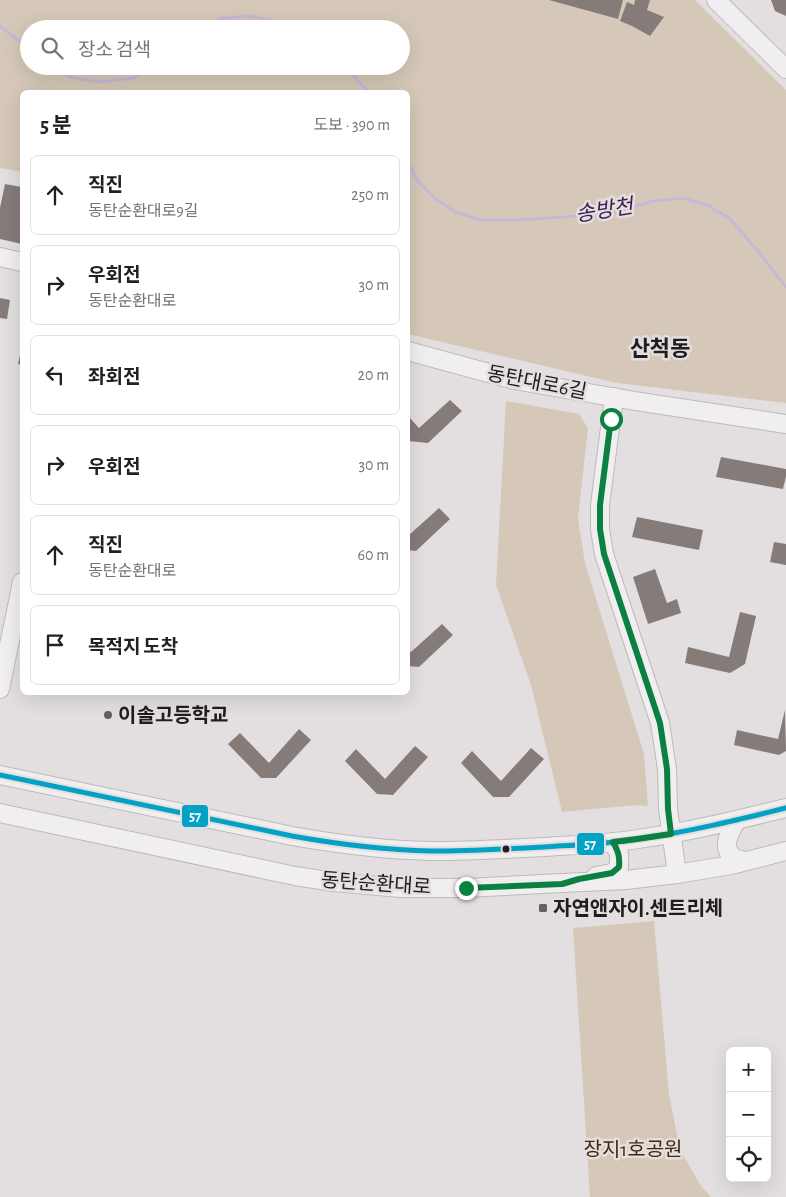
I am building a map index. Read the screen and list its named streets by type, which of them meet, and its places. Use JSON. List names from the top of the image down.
{
  "streets": {
    "main road": ["동탄대로6길", "동탄순환대로"]
  },
  "districts": ["산척동"],
  "water": ["송방천"],
  "parks": ["장지1호공원"],
  "places": {
    "other": ["이솔고등학교"],
    "transit": ["자연앤자이.센트리체"]
  },
  "lines": ["transit line 57"],
  "page": {
    "search": "장소 검색",
    "heading": ["5 분", "도보 · 390 m"],
    "list": [
      ["직진", "동탄순환대로9길", "250 m"],
      ["우회전", "동탄순환대로", "30 m"],
      ["좌회전", "20 m"],
      ["우회전", "30 m"],
      ["직진", "동탄순환대로", "60 m"],
      "목적지 도착"
    ],
    "map_buttons": ["+", "−"]
  }
}
